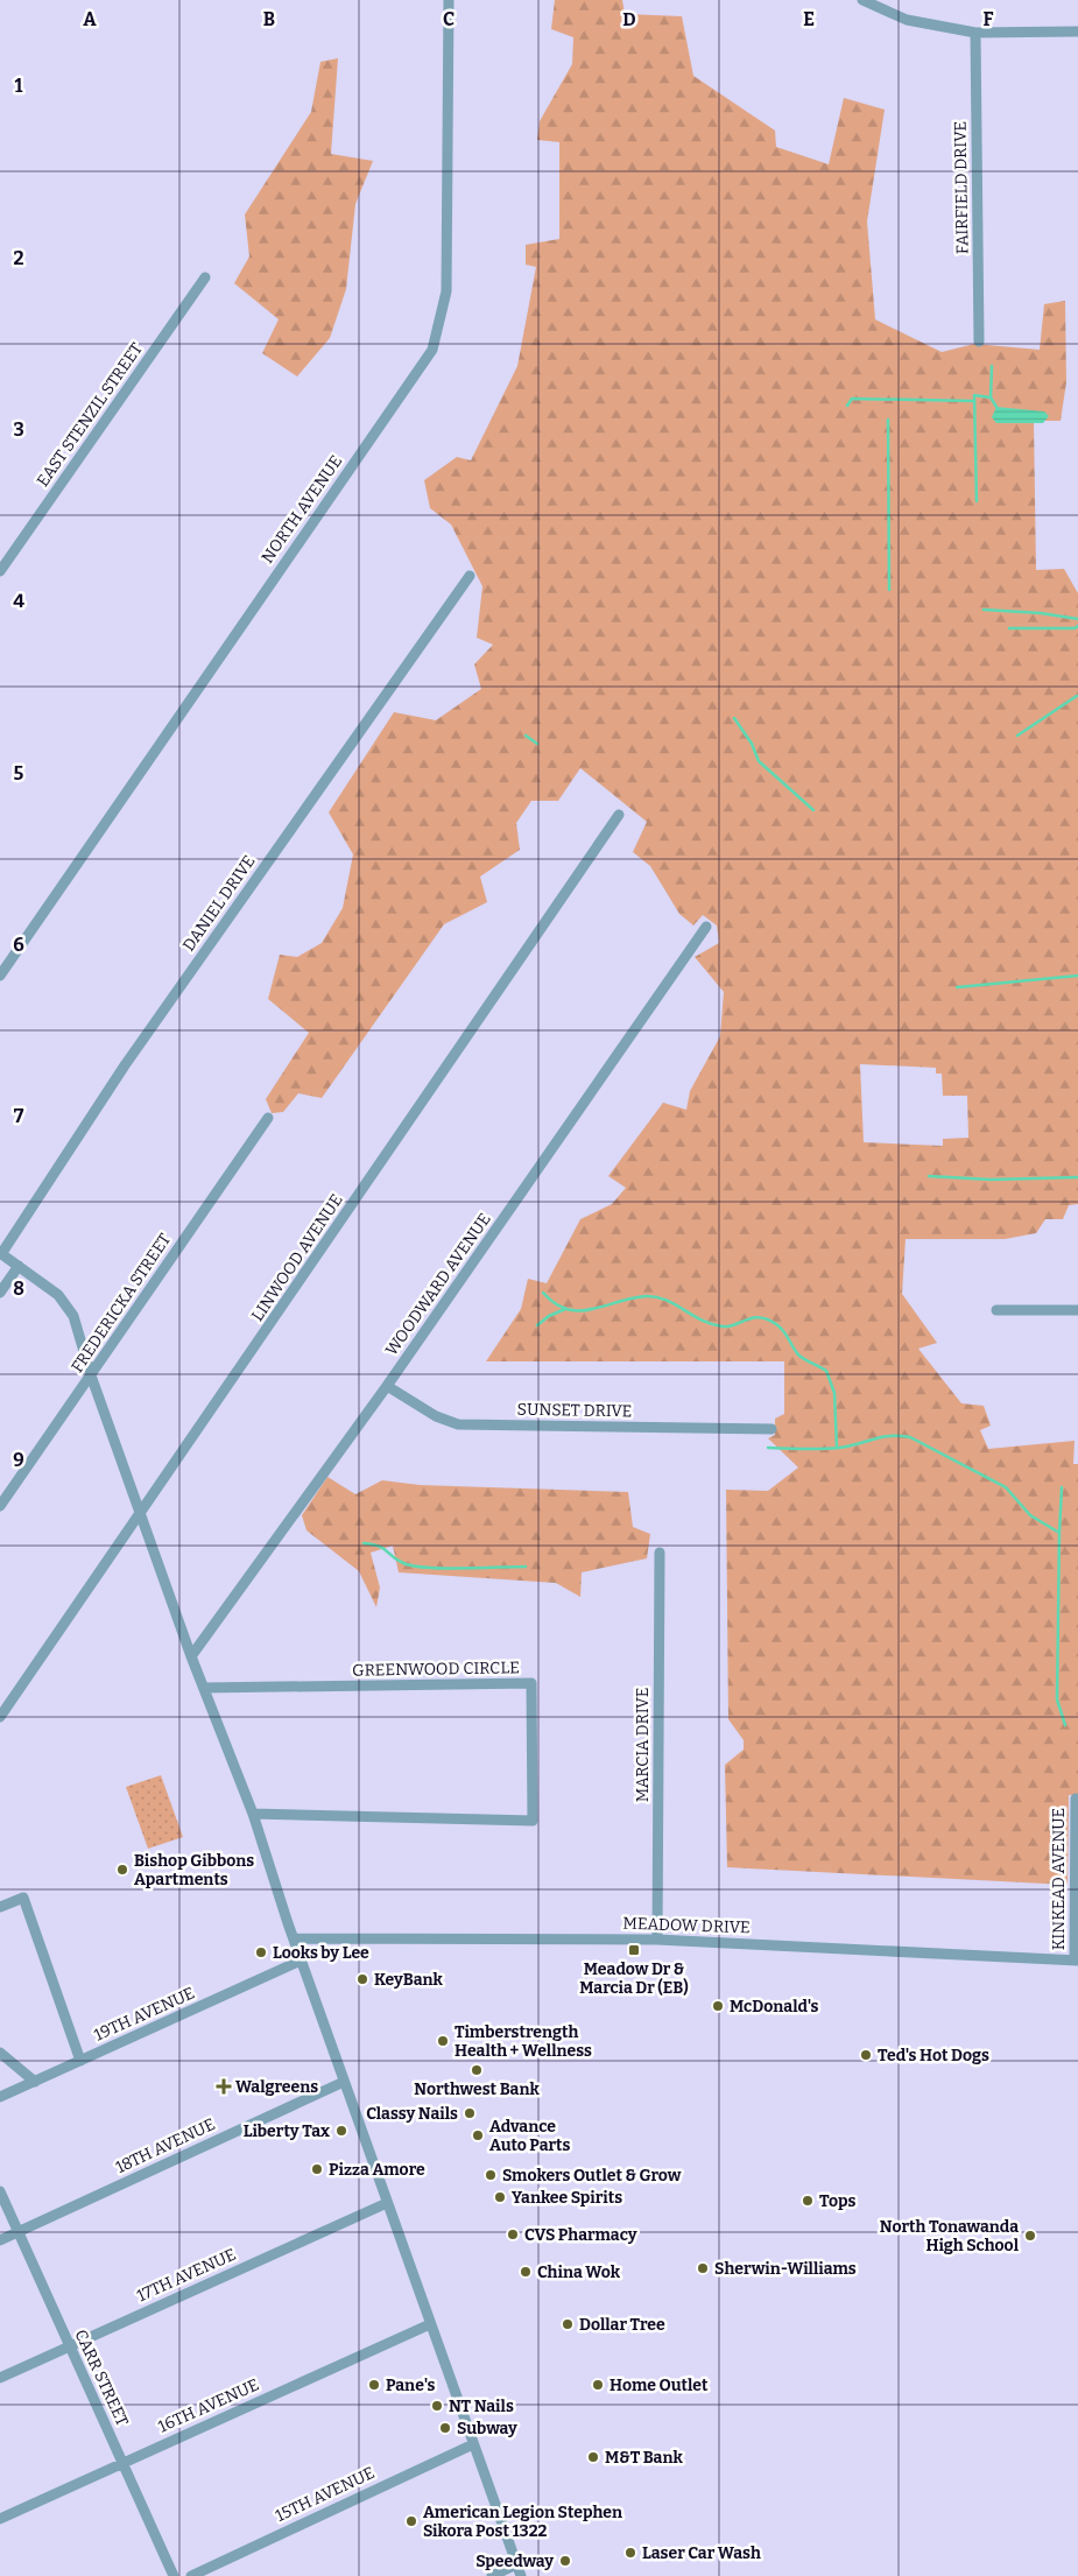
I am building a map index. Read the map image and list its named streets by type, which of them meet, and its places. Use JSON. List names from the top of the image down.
{
  "streets": {
    "street": [
      "FAIRFIELD DRIVE",
      "EAST STENZIL STREET",
      "NORTH AVENUE",
      "DANIEL DRIVE",
      "LINWOOD AVENUE",
      "WOODWARD AVENUE",
      "FREDERICKA STREET",
      "SUNSET DRIVE",
      "GREENWOOD CIRCLE",
      "MARCIA DRIVE",
      "KINKEAD AVENUE",
      "MEADOW DRIVE",
      "19TH AVENUE",
      "18TH AVENUE",
      "17TH AVENUE",
      "CARR STREET",
      "16TH AVENUE",
      "15TH AVENUE"
    ]
  },
  "crossings": [
    ["WOODWARD AVENUE", "SUNSET DRIVE"],
    ["MARCIA DRIVE", "MEADOW DRIVE"],
    ["KINKEAD AVENUE", "MEADOW DRIVE"],
    ["18TH AVENUE", "CARR STREET"],
    ["17TH AVENUE", "CARR STREET"],
    ["CARR STREET", "16TH AVENUE"]
  ],
  "places": {
    "other": [
      "Bishop Gibbons Apartments",
      "Looks by Lee",
      "KeyBank",
      "McDonald's",
      "Timberstrength Health + Wellness",
      "Ted's Hot Dogs",
      "Northwest Bank",
      "Classy Nails",
      "Liberty Tax",
      "Advance Auto Parts",
      "Pizza Amore",
      "Smokers Outlet & Grow",
      "Yankee Spirits",
      "Tops",
      "CVS Pharmacy",
      "North Tonawanda High School",
      "Sherwin-Williams",
      "China Wok",
      "Dollar Tree",
      "Pane's",
      "Home Outlet",
      "NT Nails",
      "Subway",
      "M&T Bank",
      "American Legion Stephen Sikora Post 1322",
      "Laser Car Wash",
      "Speedway"
    ],
    "transit": ["Meadow Dr & Marcia Dr (EB)"],
    "health": ["Walgreens"]
  },
  "grid": {
    "columns": [
      "A",
      "B",
      "C",
      "D",
      "E",
      "F"
    ],
    "rows": [
      "1",
      "2",
      "3",
      "4",
      "5",
      "6",
      "7",
      "8",
      "9"
    ]
  }
}
